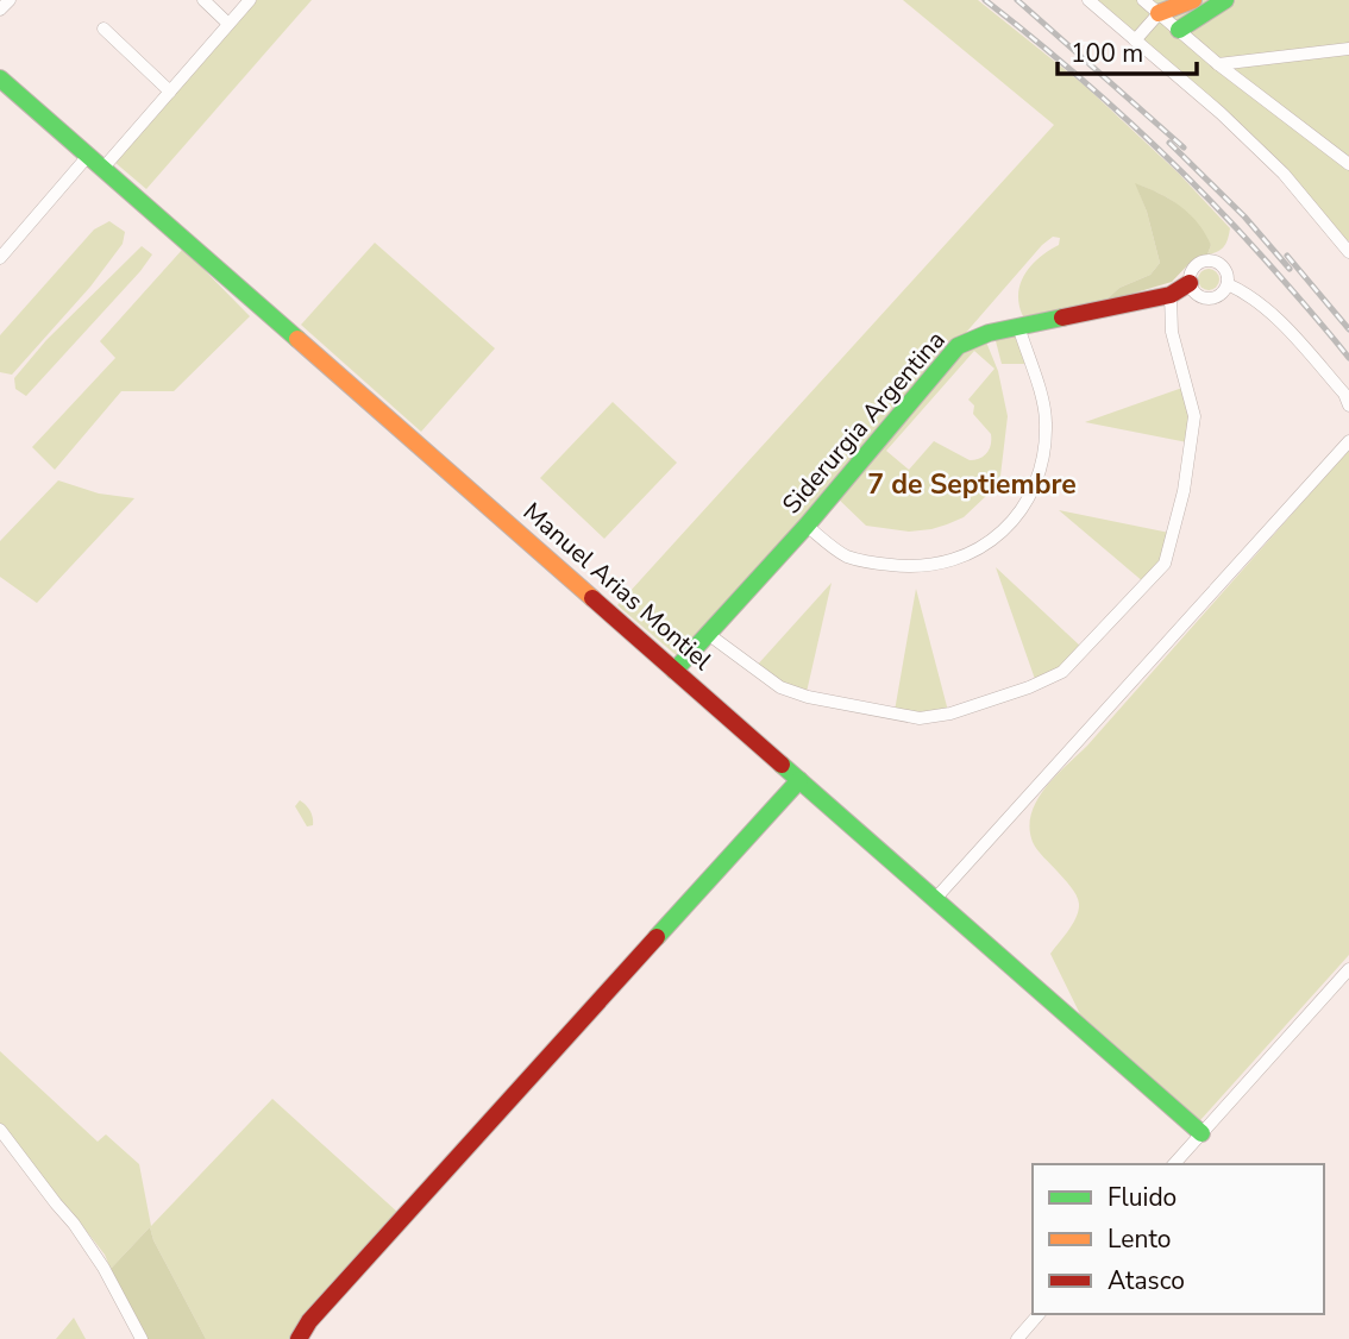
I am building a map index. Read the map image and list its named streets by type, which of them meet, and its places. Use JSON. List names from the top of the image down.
{
  "streets": {
    "street": ["Siderurgia Argentina", "Manuel Arias Montiel"]
  },
  "crossings": [
    ["Siderurgia Argentina", "Manuel Arias Montiel"]
  ],
  "districts": ["7 de Septiembre"],
  "legend": ["Fluido", "Lento", "Atasco"],
  "scale_bar": "100 m"
}
